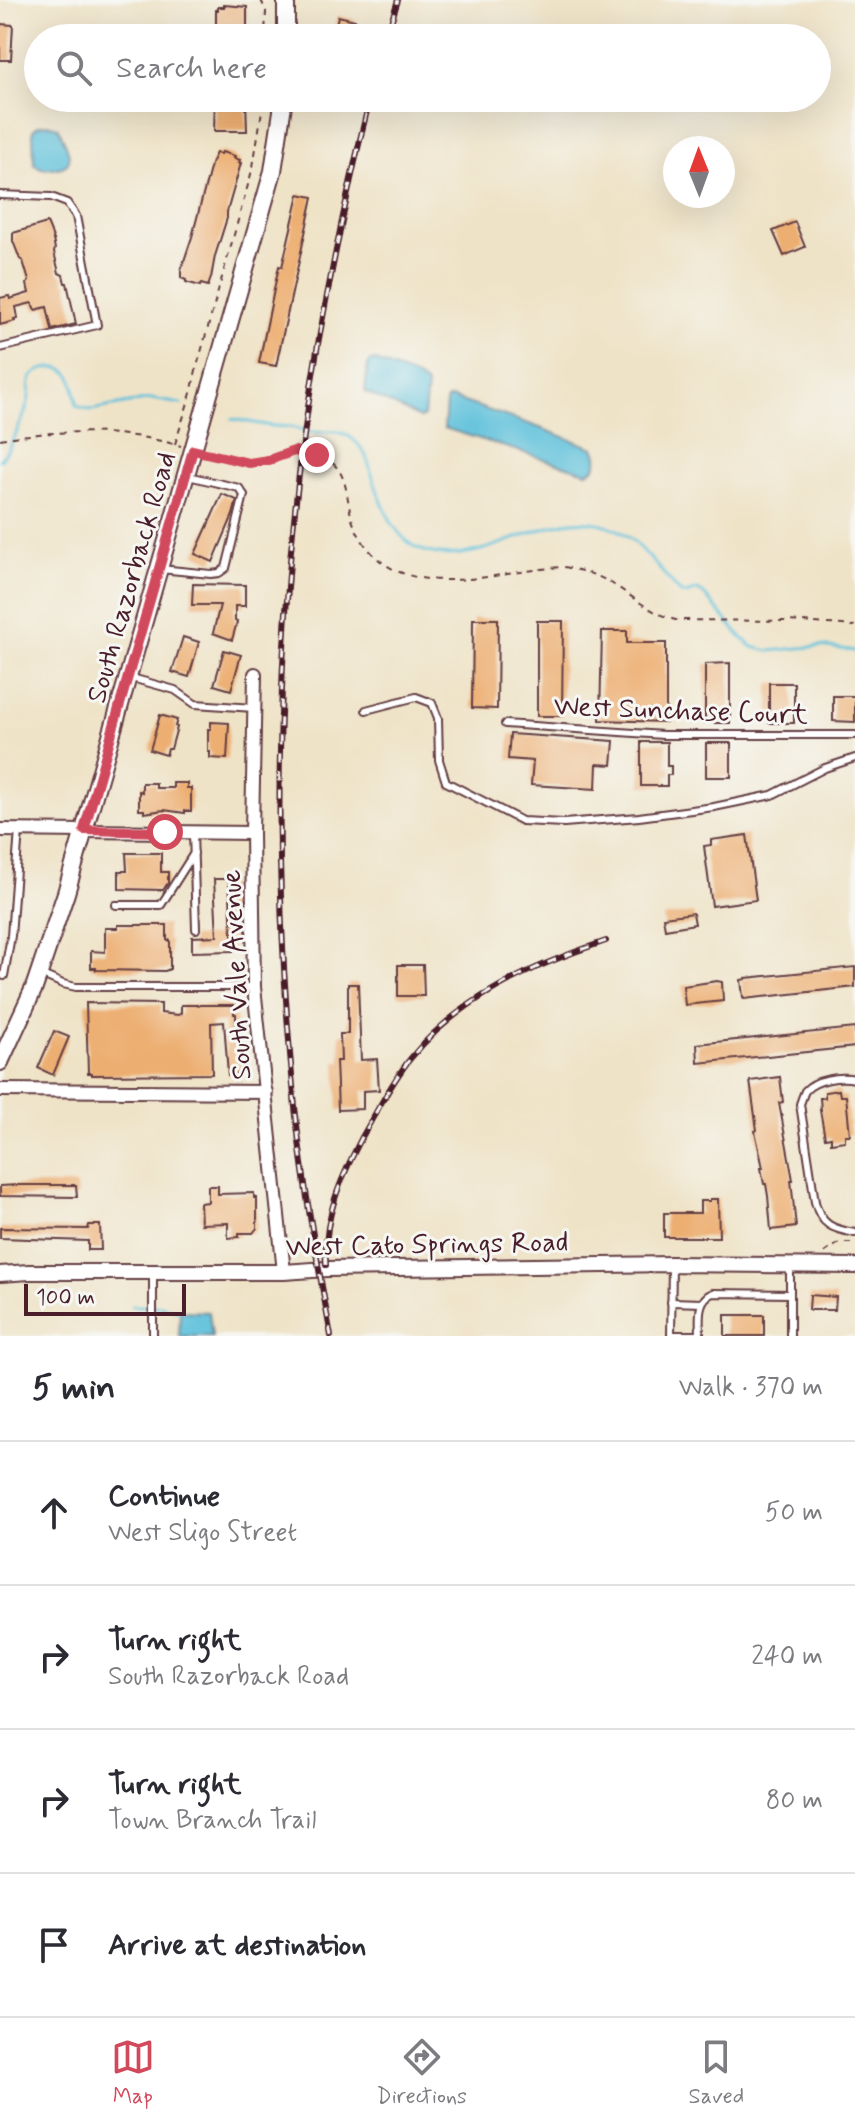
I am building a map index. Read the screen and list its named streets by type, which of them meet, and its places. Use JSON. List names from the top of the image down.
{
  "streets": {
    "main road": ["South Razorback Road"],
    "street": ["South Vale Avenue", "West Cato Springs Road"],
    "lane": ["West Sunchase Court"]
  },
  "crossings": [
    ["South Vale Avenue", "West Cato Springs Road"]
  ],
  "scale_bar": "100 m",
  "north": "top",
  "page": {
    "search": "Search here",
    "scale": "100 m",
    "heading": ["5 min", "Walk · 370 m"],
    "list": [
      ["Continue", "West Sligo Street", "50 m"],
      ["Turn right", "South Razorback Road", "240 m"],
      ["Turn right", "Town Branch Trail", "80 m"],
      "Arrive at destination"
    ],
    "nav": ["Map", "Directions", "Saved"]
  }
}
